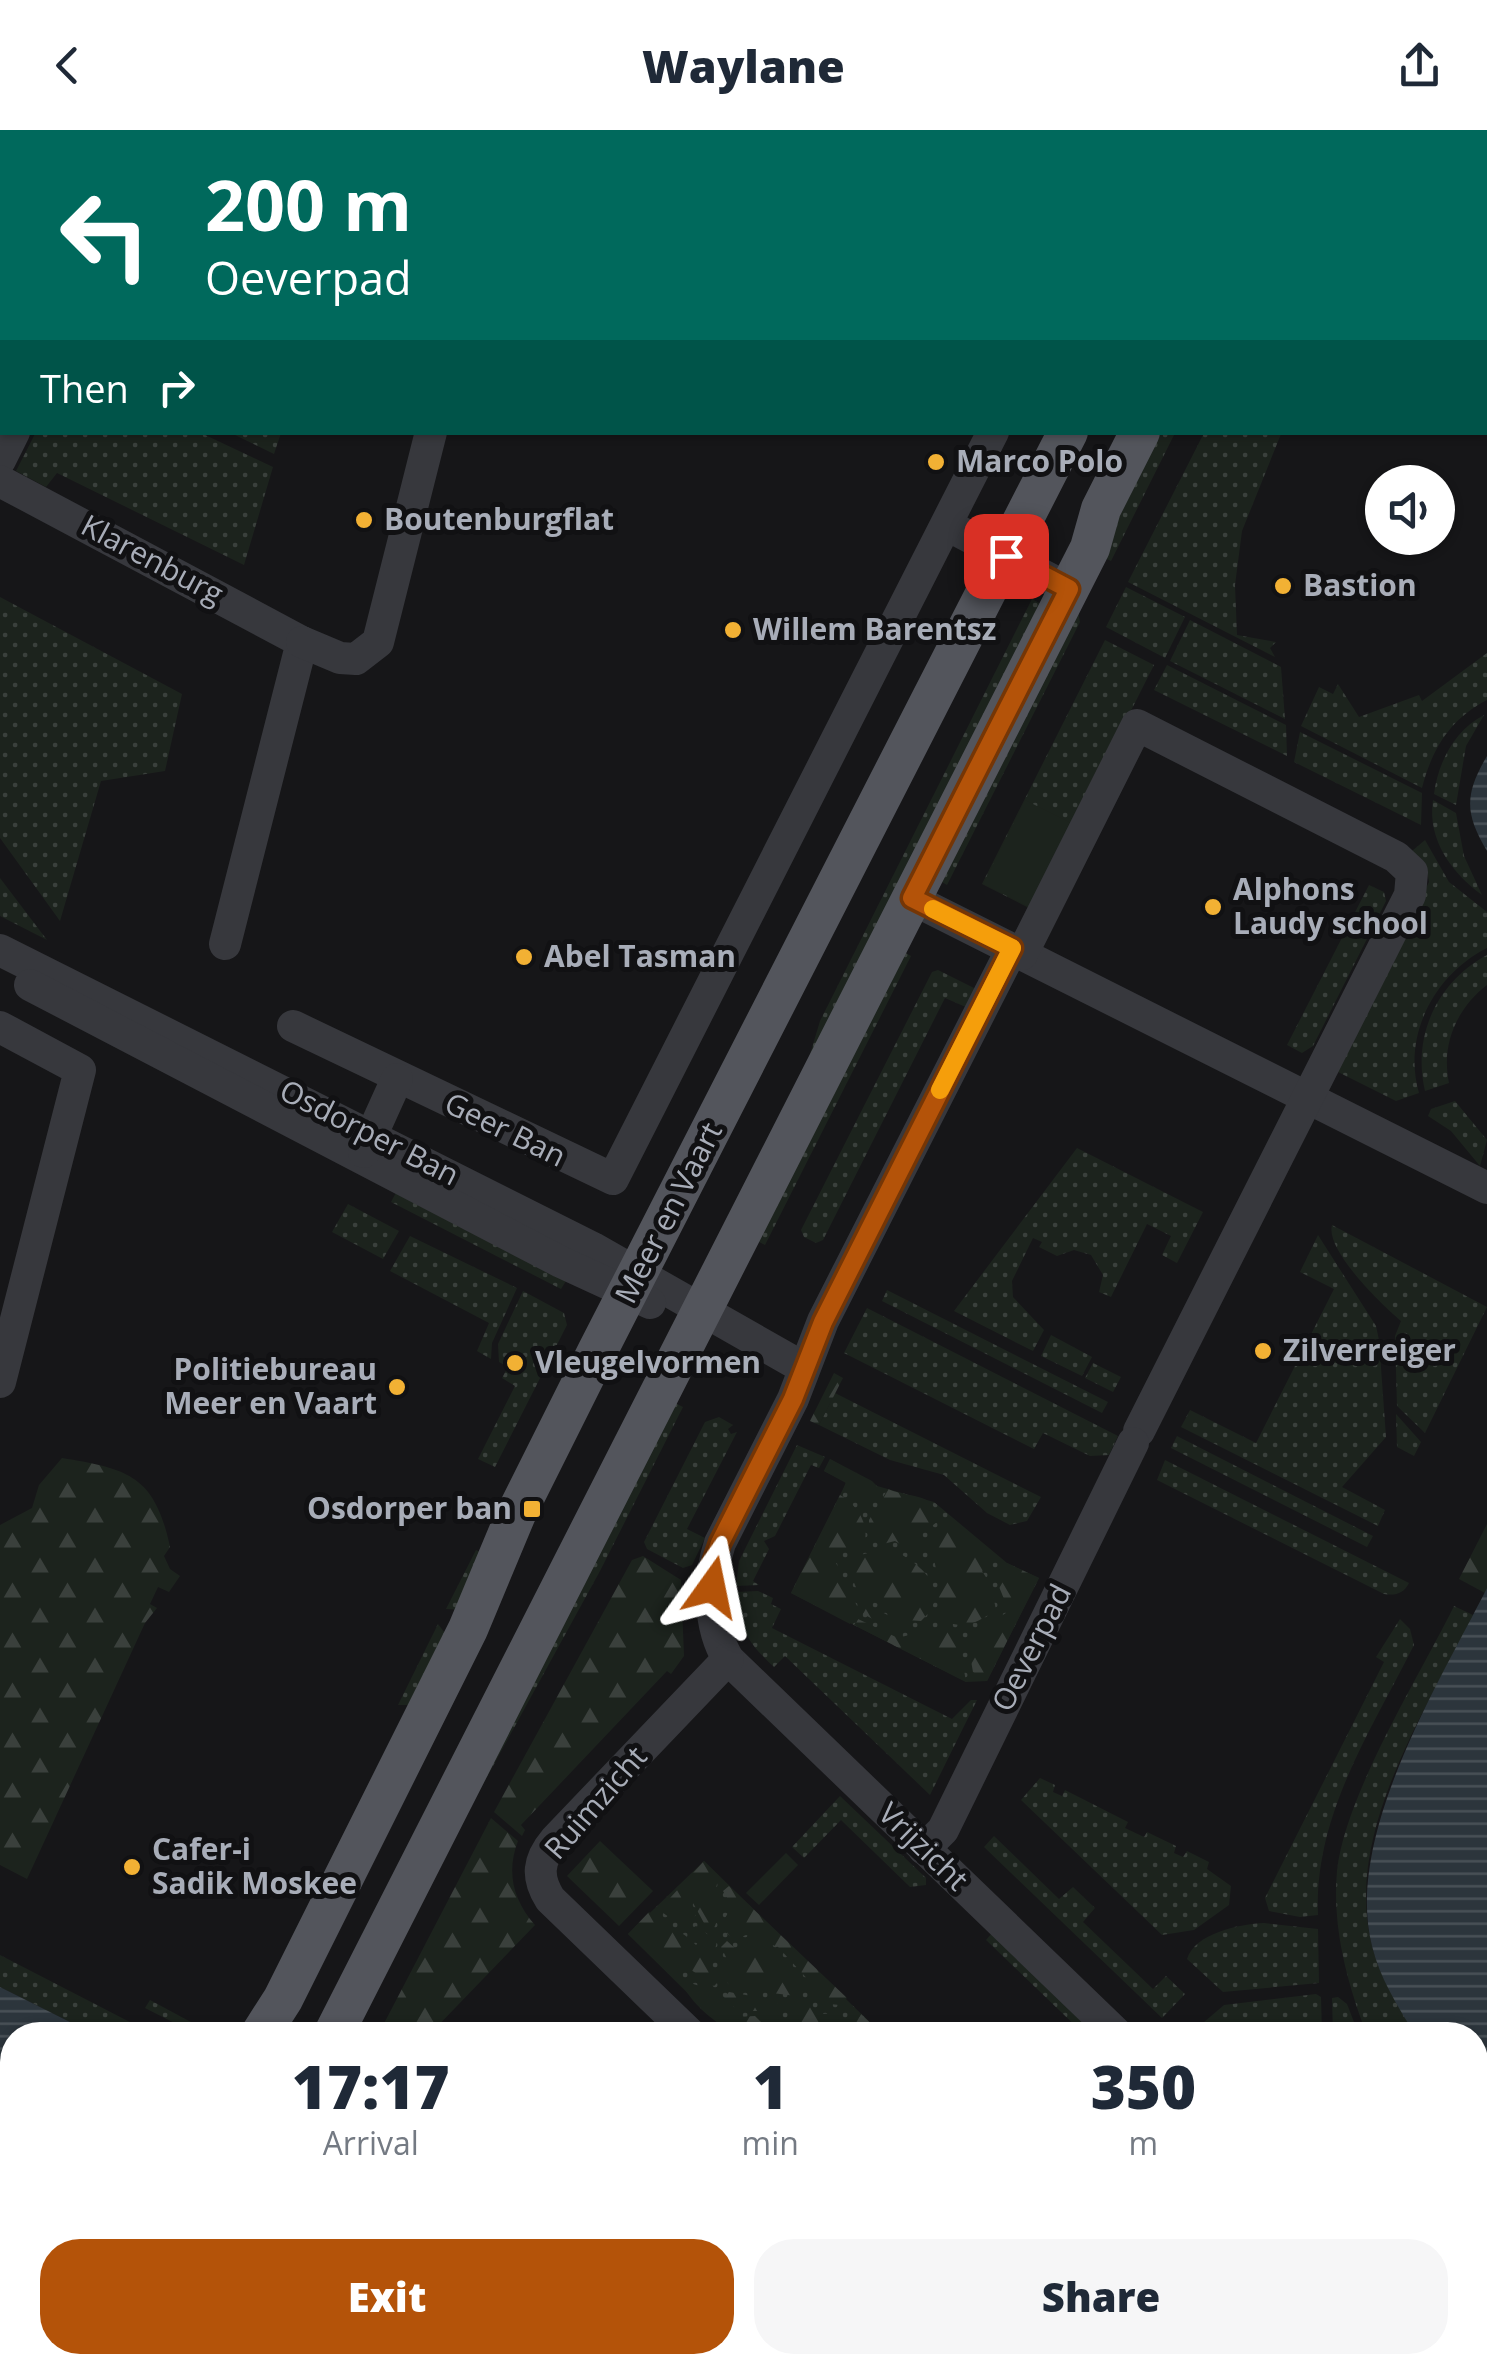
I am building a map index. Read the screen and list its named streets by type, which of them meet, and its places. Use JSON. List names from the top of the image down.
{
  "streets": {
    "main road": ["Meer en Vaart"],
    "street": [
      "Klarenburg",
      "Geer Ban",
      "Osdorper Ban",
      "Oeverpad",
      "Ruimzicht",
      "Vrijzicht"
    ]
  },
  "crossings": [
    ["Geer Ban", "Meer en Vaart"],
    ["Osdorper Ban", "Meer en Vaart"],
    ["Oeverpad", "Vrijzicht"],
    ["Ruimzicht", "Vrijzicht"]
  ],
  "places": {
    "other": [
      "Marco Polo",
      "Boutenburgflat",
      "Bastion",
      "Willem Barentsz",
      "Alphons Laudy school",
      "Abel Tasman",
      "Zilverreiger",
      "Vleugelvormen",
      "Politiebureau Meer en Vaart",
      "Cafer-i Sadik Moskee"
    ],
    "transit": ["Osdorper ban"]
  },
  "page": {
    "header": "Waylane",
    "turn": ["200 m", "Oeverpad"],
    "then": "Then",
    "eta": [
      "17:17",
      "Arrival",
      "1",
      "min",
      "350",
      "m"
    ],
    "buttons": ["Exit", "Share"]
  }
}
